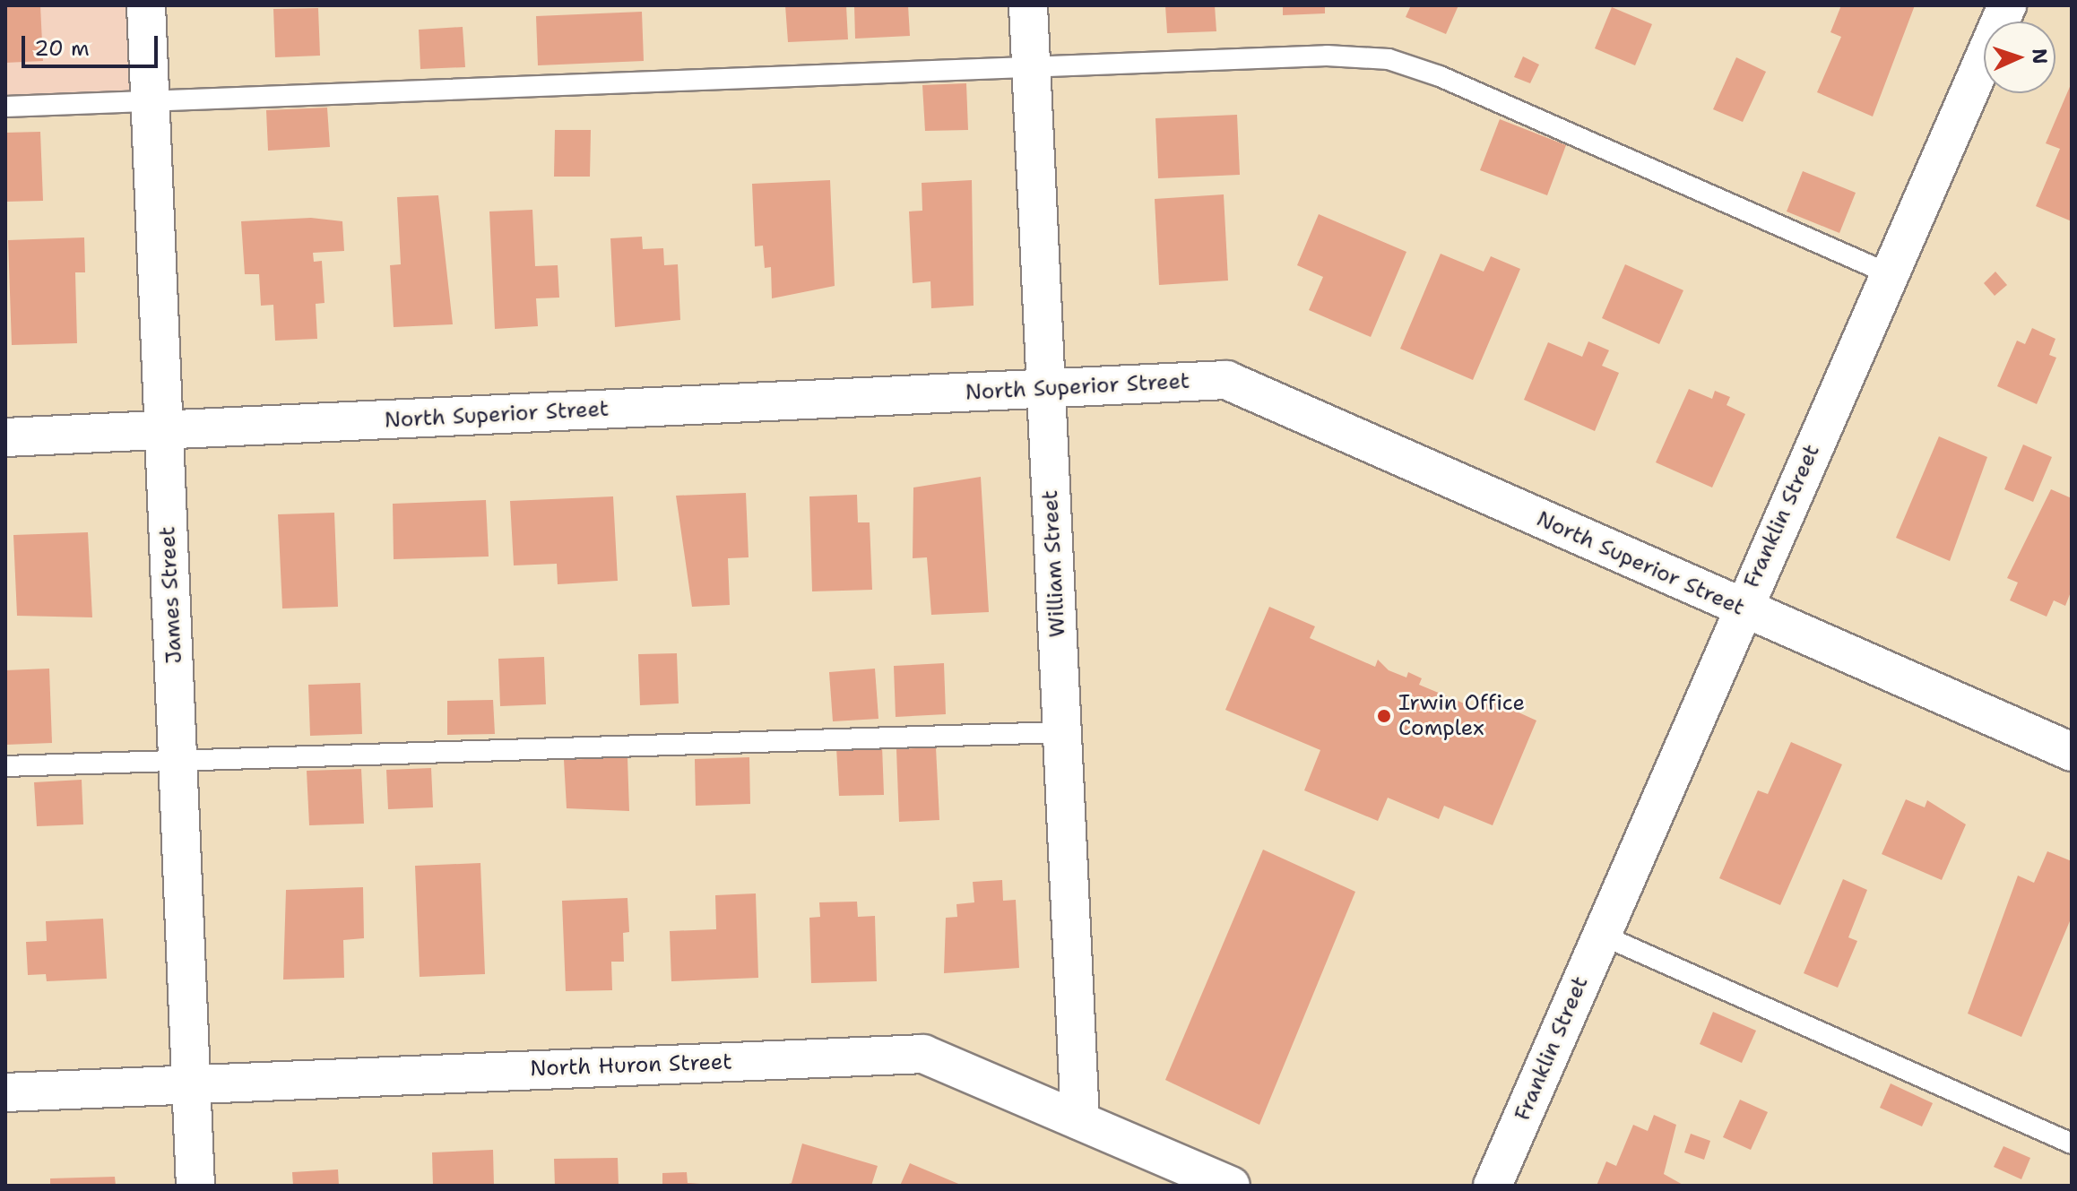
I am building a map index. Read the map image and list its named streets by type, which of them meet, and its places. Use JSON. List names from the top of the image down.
{
  "streets": {
    "street": [
      "North Superior Street",
      "Franklin Street",
      "William Street",
      "James Street",
      "North Huron Street"
    ]
  },
  "crossings": [
    ["North Superior Street", "Franklin Street"],
    ["North Superior Street", "William Street"],
    ["North Superior Street", "James Street"],
    ["William Street", "North Huron Street"],
    ["James Street", "North Huron Street"]
  ],
  "places": ["Irwin Office Complex"],
  "scale_bar": "20 m",
  "north": "right"
}
